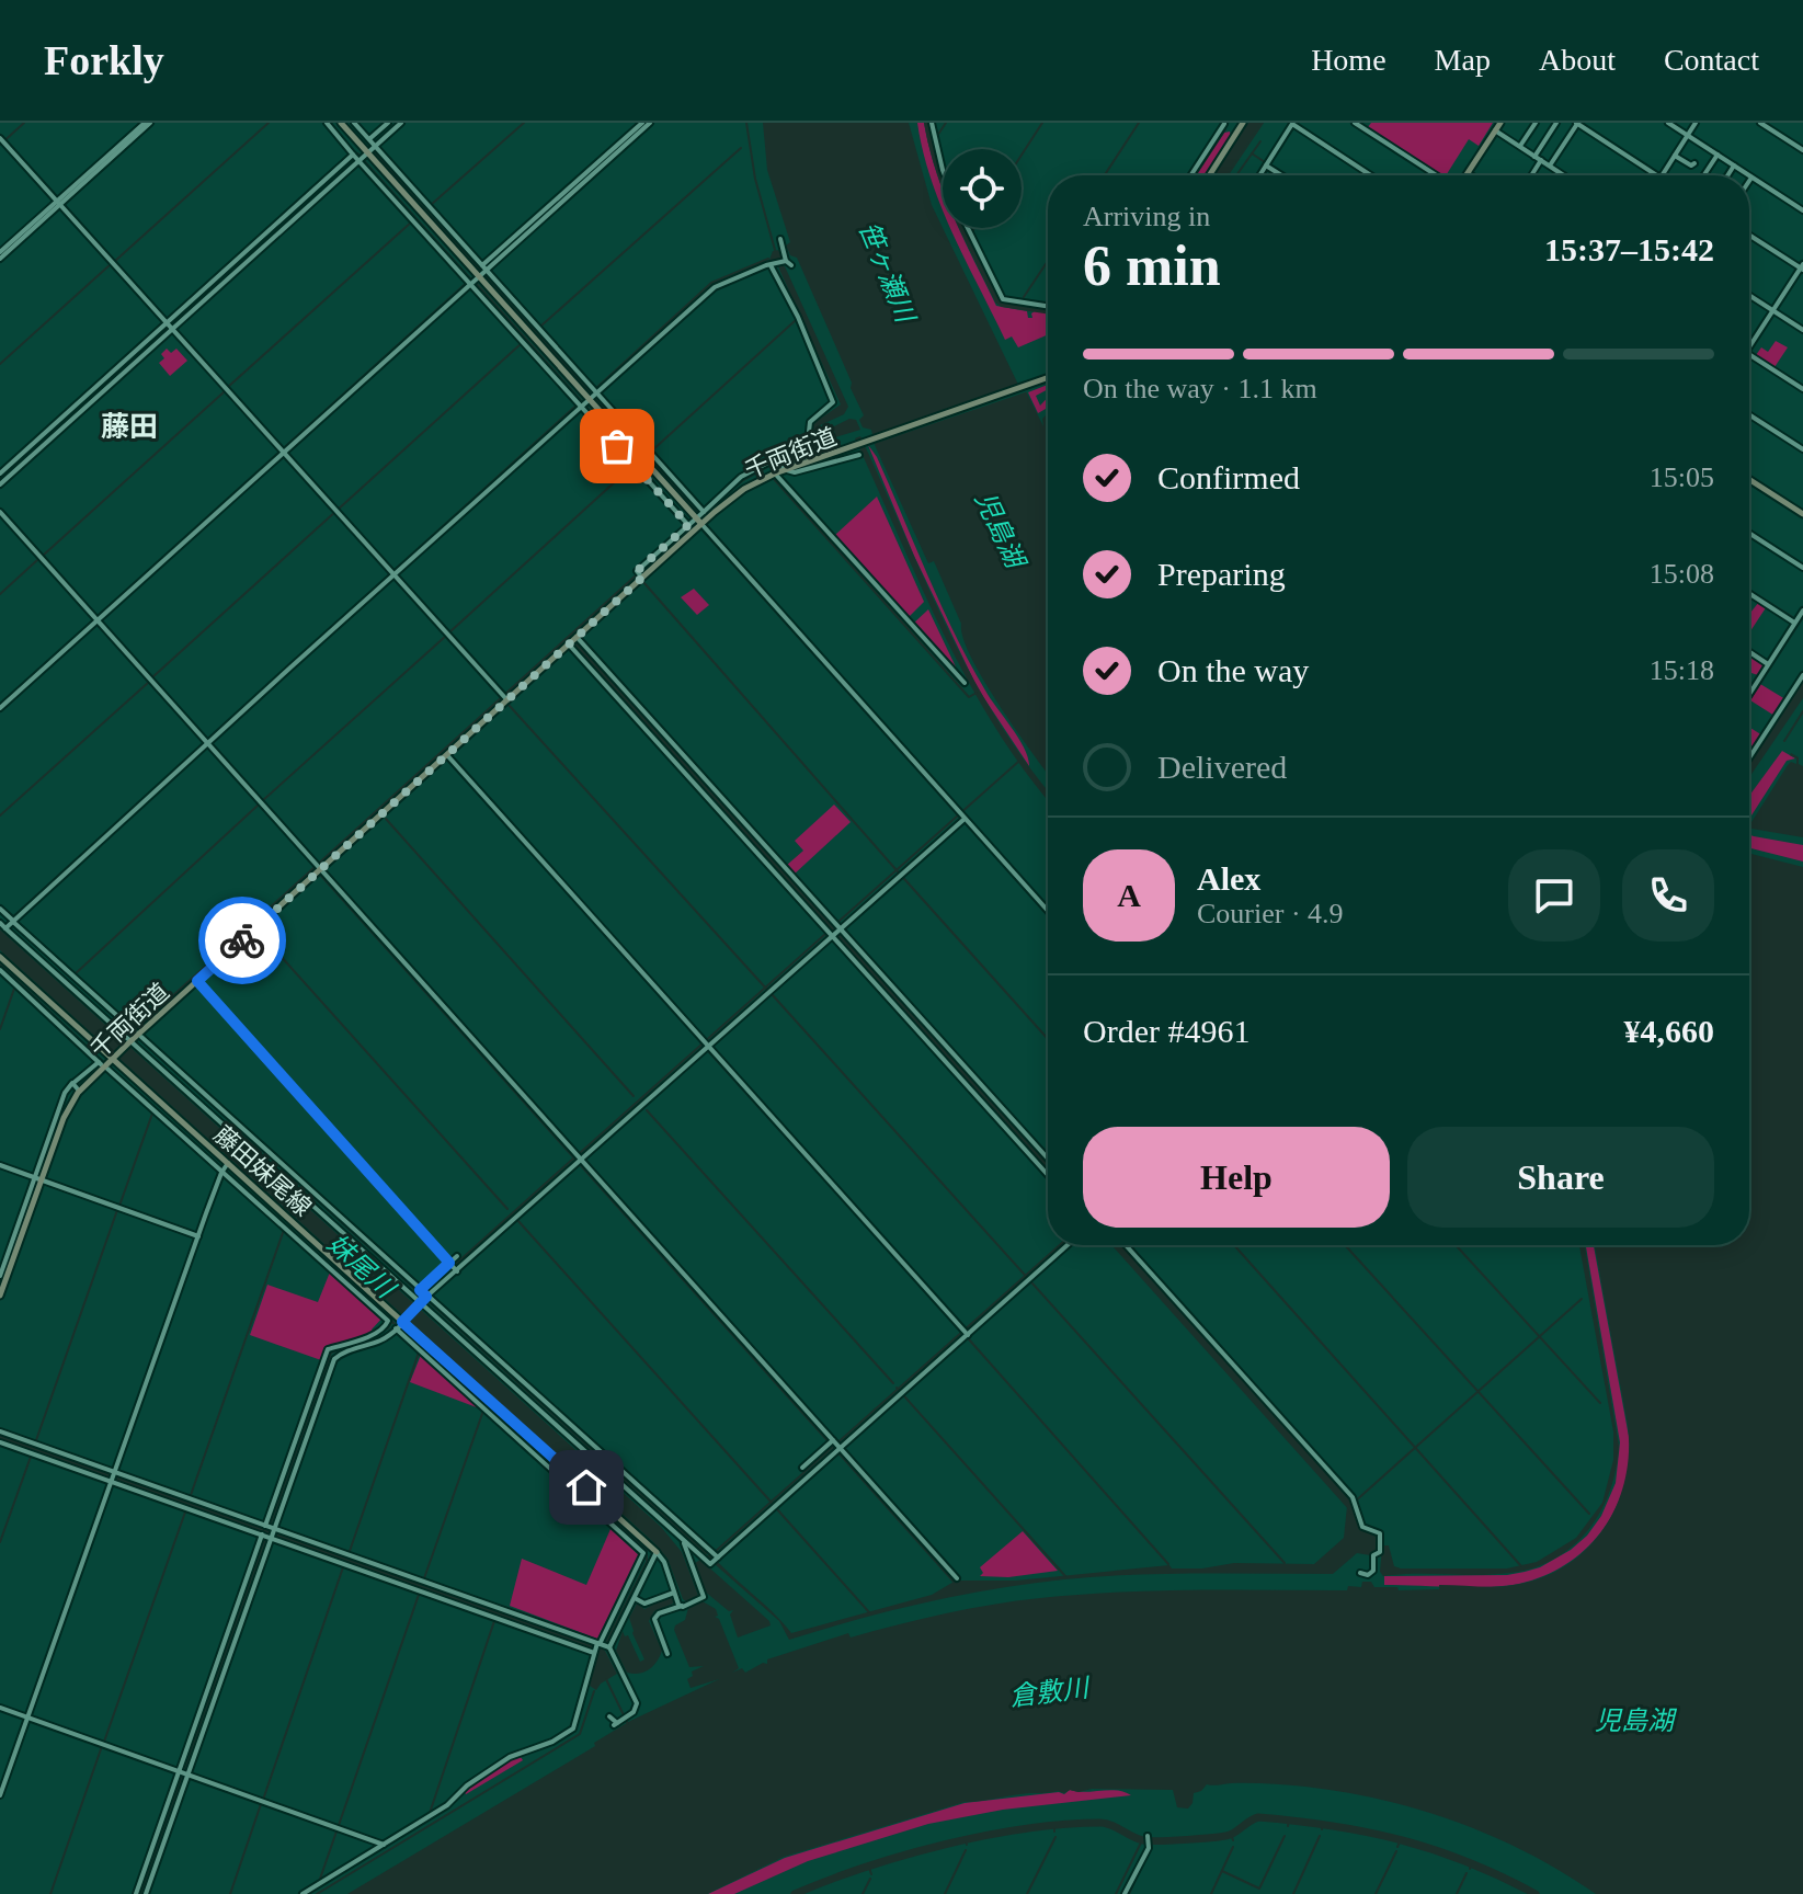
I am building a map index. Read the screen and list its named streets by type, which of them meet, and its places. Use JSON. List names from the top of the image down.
{
  "streets": {
    "street": ["千両街道", "藤田妹尾線"]
  },
  "crossings": [
    ["千両街道", "藤田妹尾線"]
  ],
  "districts": ["藤田"],
  "water": [
    "笹ヶ瀬川",
    "児島湖",
    "妹尾川",
    "倉敷川"
  ],
  "page": {
    "header": "Forkly",
    "nav": [
      "Home",
      "Map",
      "About",
      "Contact"
    ],
    "heading": ["6 min", "Arriving in", "15:37–15:42"],
    "panel": [
      "Alex",
      "Courier · 4.9",
      "Order #4961",
      "¥4,660"
    ],
    "bar": "On the way · 1.1 km",
    "list": [
      ["Confirmed", "15:05"],
      ["Preparing", "15:08"],
      ["On the way", "15:18"],
      "Delivered"
    ],
    "round": "A",
    "buttons": ["Help", "Share"]
  }
}
